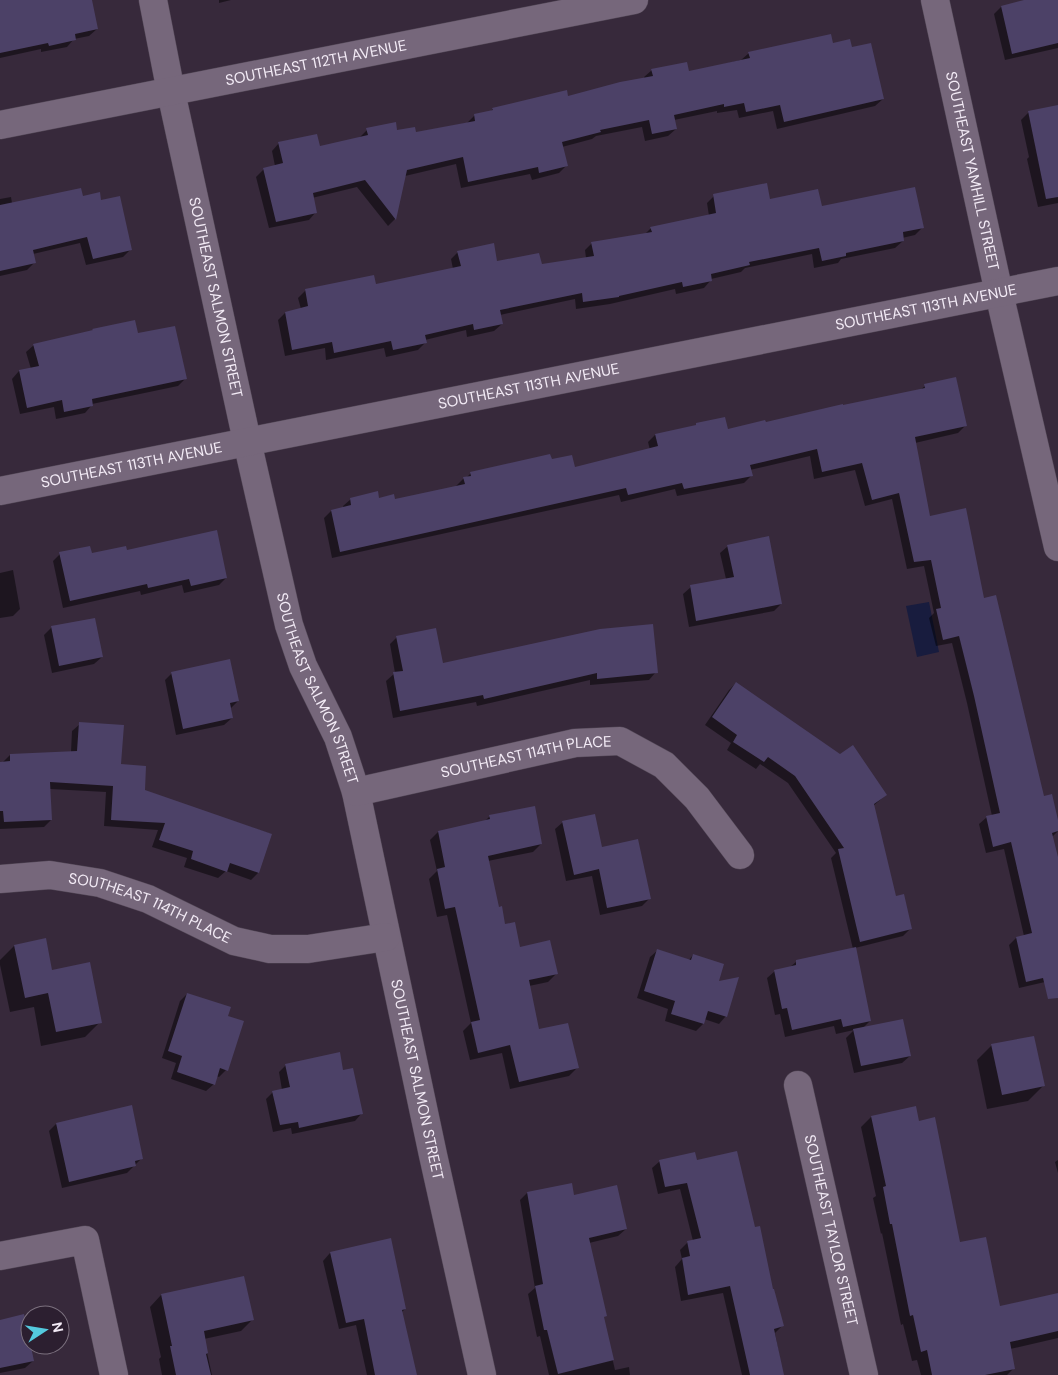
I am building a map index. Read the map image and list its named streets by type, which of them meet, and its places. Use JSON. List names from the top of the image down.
{
  "streets": {
    "street": [
      "SOUTHEAST 112TH AVENUE",
      "SOUTHEAST YAMHILL STREET",
      "SOUTHEAST SALMON STREET",
      "SOUTHEAST 113TH AVENUE",
      "SOUTHEAST 114TH PLACE",
      "SOUTHEAST TAYLOR STREET"
    ]
  },
  "crossings": [
    ["SOUTHEAST 112TH AVENUE", "SOUTHEAST SALMON STREET"],
    ["SOUTHEAST YAMHILL STREET", "SOUTHEAST 113TH AVENUE"],
    ["SOUTHEAST SALMON STREET", "SOUTHEAST 113TH AVENUE"],
    ["SOUTHEAST SALMON STREET", "SOUTHEAST 114TH PLACE"]
  ],
  "north": "right"
}
